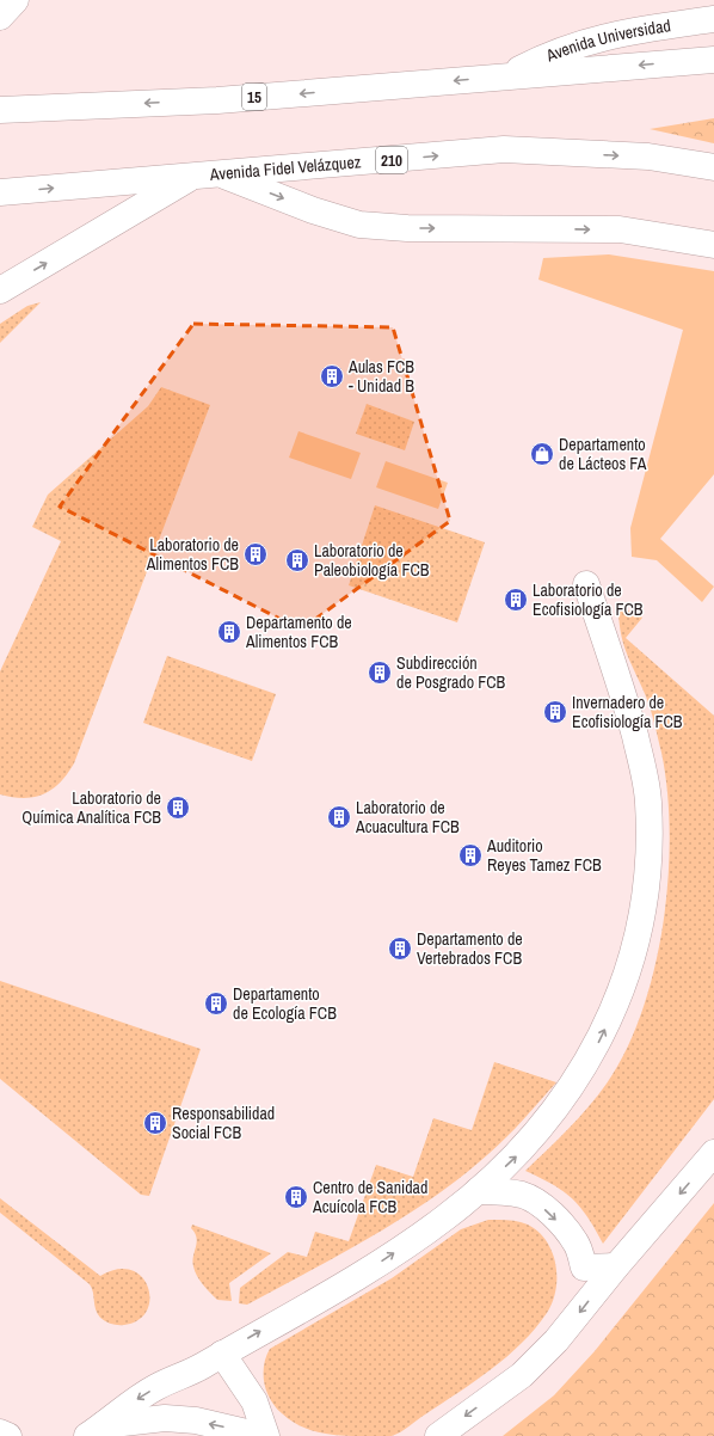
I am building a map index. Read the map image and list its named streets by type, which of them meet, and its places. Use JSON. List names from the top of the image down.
{
  "streets": {
    "main road": [
      "Avenida Universidad",
      "15",
      "210",
      "Avenida Fidel Velázquez"
    ]
  },
  "crossings": [
    ["Avenida Universidad", "15"]
  ],
  "places": {
    "building": [
      "Aulas FCB - Unidad B",
      "Laboratorio de Alimentos FCB",
      "Laboratorio de Paleobiología FCB",
      "Laboratorio de Ecofisiología FCB",
      "Departamento de Alimentos FCB",
      "Subdirección de Posgrado FCB",
      "Invernadero de Ecofisiología FCB",
      "Laboratorio de Química Analítica FCB",
      "Laboratorio de Acuacultura FCB",
      "Auditorio Reyes Tamez FCB",
      "Departamento de Vertebrados FCB",
      "Departamento de Ecología FCB",
      "Responsabilidad Social FCB",
      "Centro de Sanidad Acuícola FCB"
    ],
    "shop": ["Departamento de Lácteos FA"]
  }
}
